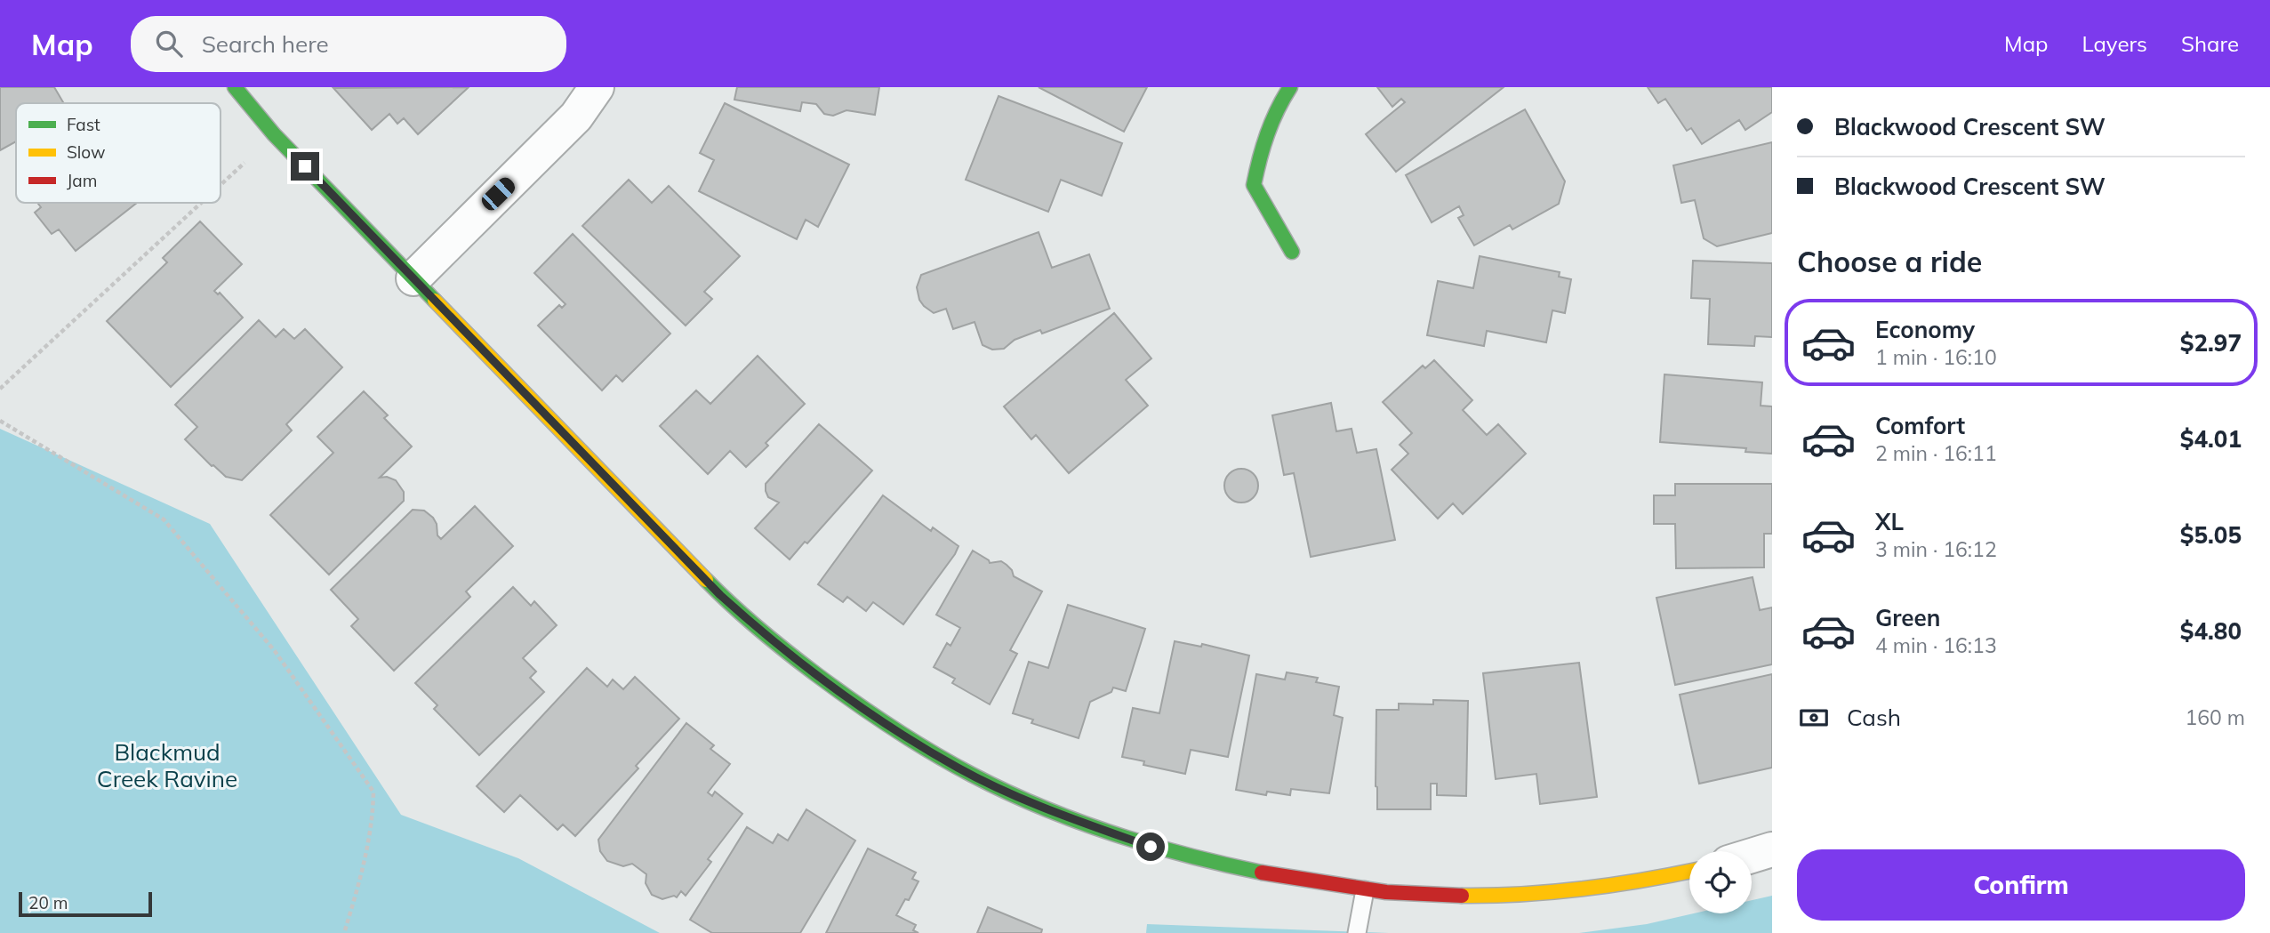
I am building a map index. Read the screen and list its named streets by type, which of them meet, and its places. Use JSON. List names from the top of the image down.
{
  "parks": ["Blackmud Creek Ravine"],
  "legend": ["Fast", "Slow", "Jam"],
  "scale_bar": "20 m",
  "page": {
    "header": "Map",
    "search": "Search here",
    "nav": ["Map", "Layers", "Share"],
    "banner": ["Blackwood Crescent SW", "Blackwood Crescent SW"],
    "heading": "Choose a ride",
    "list": [
      {
        "name": "Economy",
        "note": "1 min · 16:10",
        "value": "$2.97"
      },
      {
        "name": "Comfort",
        "note": "2 min · 16:11",
        "value": "$4.01"
      },
      {
        "name": "XL",
        "note": "3 min · 16:12",
        "value": "$5.05"
      },
      {
        "name": "Green",
        "note": "4 min · 16:13",
        "value": "$4.80"
      }
    ],
    "pay": ["Cash", "160 m"],
    "buttons": "Confirm",
    "scale": "20 m"
  }
}
